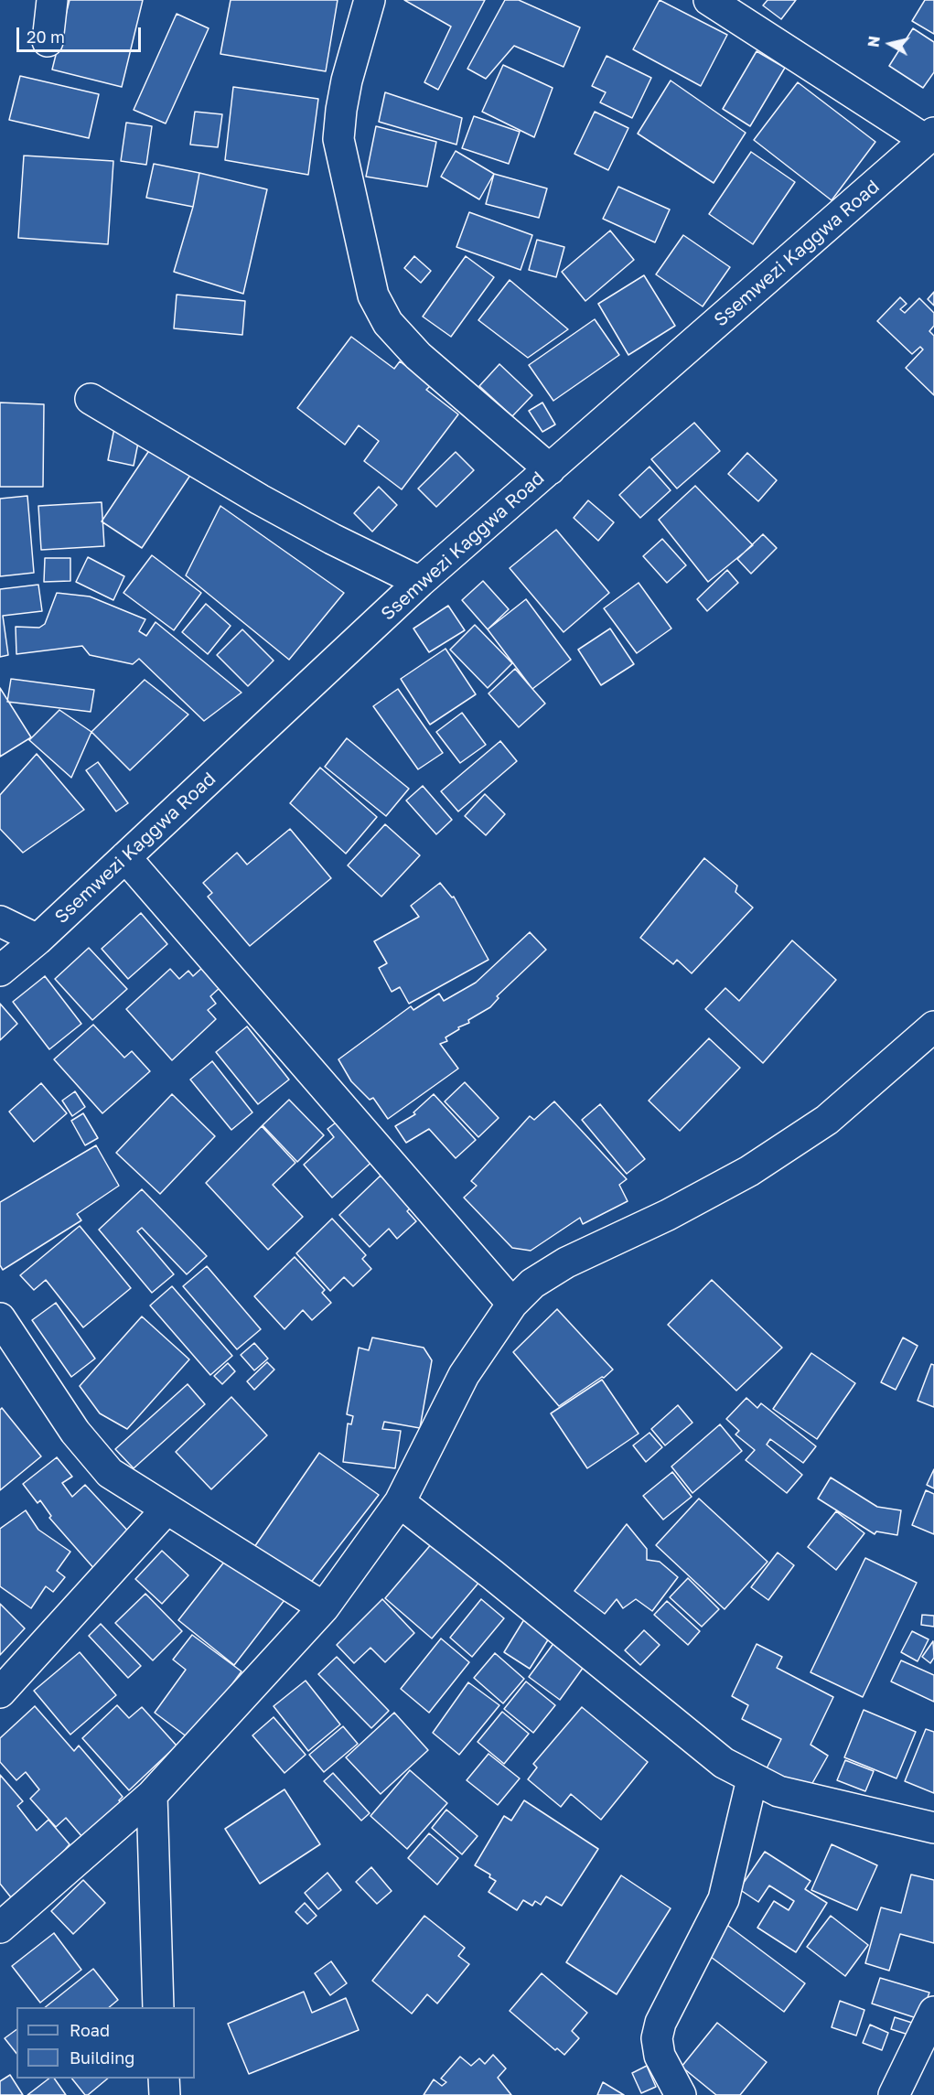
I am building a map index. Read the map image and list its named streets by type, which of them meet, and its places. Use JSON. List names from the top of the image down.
{
  "streets": {
    "street": ["Ssemwezi Kaggwa Road"]
  },
  "legend": ["Road", "Building"],
  "scale_bar": "20 m",
  "north": "left"
}
